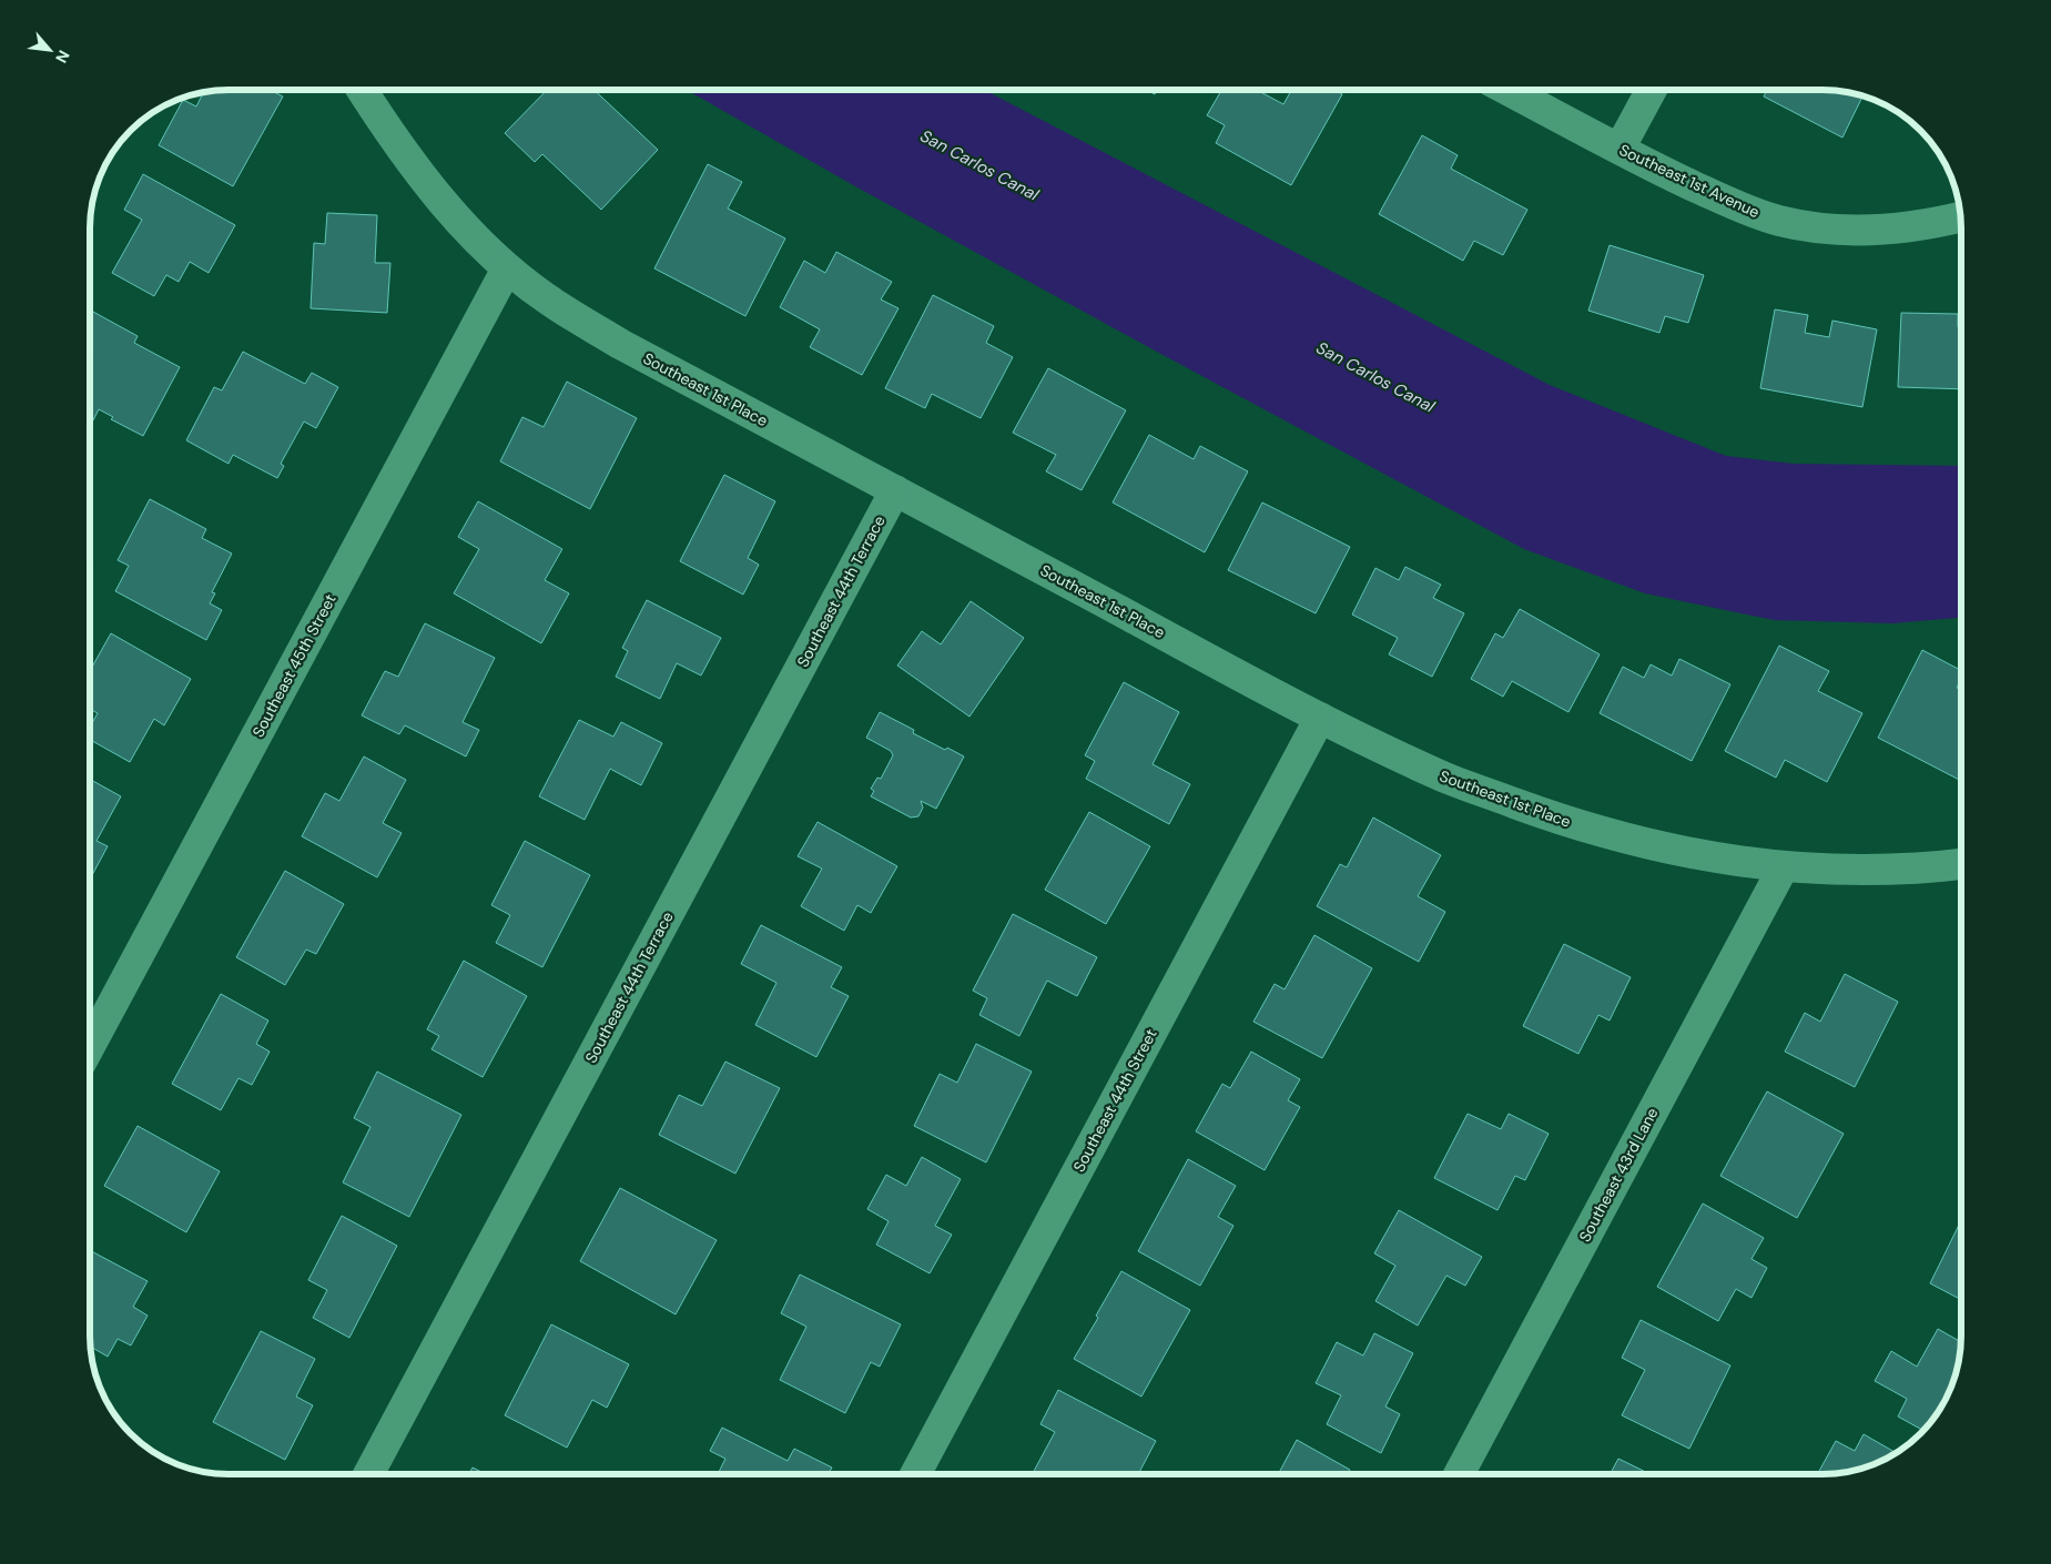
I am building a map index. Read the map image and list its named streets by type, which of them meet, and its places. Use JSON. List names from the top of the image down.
{
  "streets": {
    "street": [
      "Southeast 1st Avenue",
      "Southeast 1st Place",
      "Southeast 44th Terrace",
      "Southeast 45th Street",
      "Southeast 44th Street",
      "Southeast 43rd Lane"
    ]
  },
  "crossings": [
    ["Southeast 1st Place", "Southeast 44th Terrace"],
    ["Southeast 1st Place", "Southeast 45th Street"],
    ["Southeast 1st Place", "Southeast 44th Street"],
    ["Southeast 1st Place", "Southeast 43rd Lane"]
  ],
  "water": ["San Carlos Canal"],
  "north": "bottom right"
}
